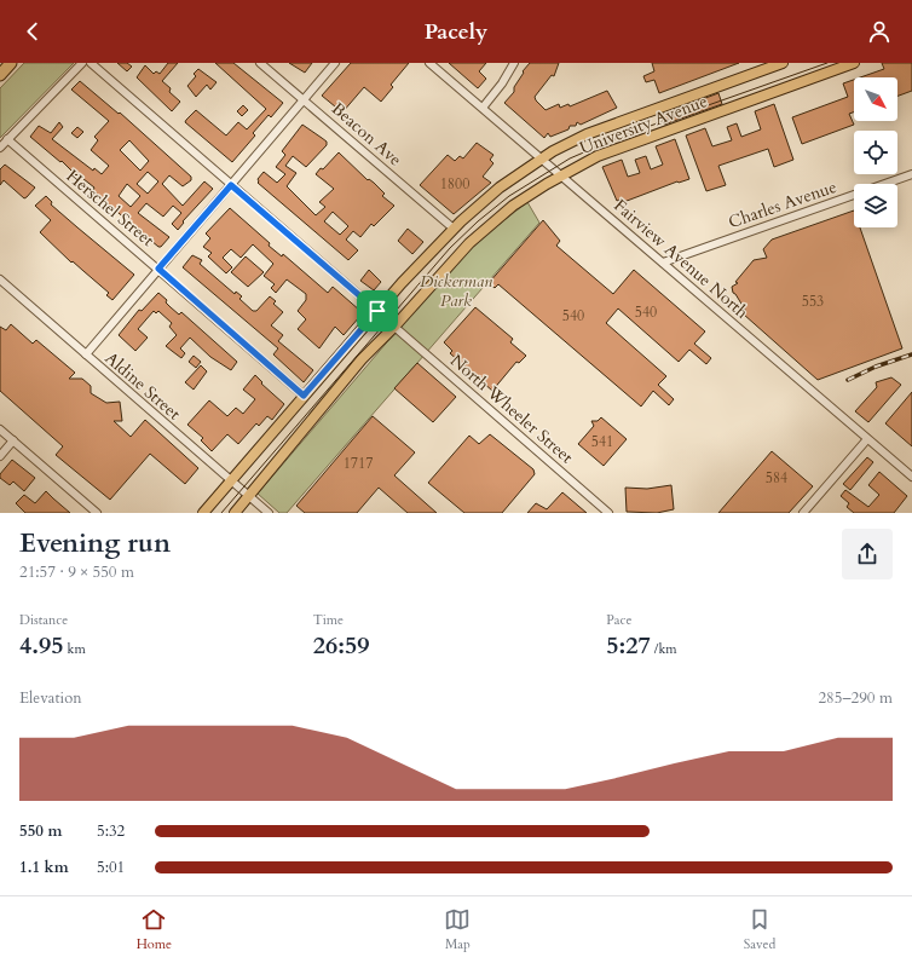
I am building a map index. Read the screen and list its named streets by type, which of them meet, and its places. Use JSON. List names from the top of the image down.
{
  "streets": {
    "main road": ["University Avenue"],
    "street": [
      "Beacon Ave",
      "Charles Avenue",
      "Herschel Street",
      "Fairview Avenue North",
      "Aldine Street",
      "North Wheeler Street"
    ]
  },
  "crossings": [
    ["University Avenue", "Beacon Ave"],
    ["University Avenue", "Herschel Street"],
    ["University Avenue", "Fairview Avenue North"],
    ["University Avenue", "Aldine Street"],
    ["University Avenue", "North Wheeler Street"],
    ["Charles Avenue", "Fairview Avenue North"]
  ],
  "parks": ["Dickerman Park"],
  "house_numbers": [
    "1800",
    "553",
    "540",
    "540",
    "541",
    "1717",
    "584"
  ],
  "north": "bottom right",
  "page": {
    "header": "Pacely",
    "heading": ["Evening run", "21:57 · 9 × 550 m"],
    "stats": [
      ["Distance", "4.95 km"],
      ["Time", "26:59"],
      ["Pace", "5:27 /km"]
    ],
    "chart": ["Elevation", "285–290 m"],
    "list": [
      {
        "name": "550 m",
        "note": "5:32"
      },
      {
        "name": "1.1 km",
        "note": "5:01"
      }
    ],
    "tabs": ["Home", "Map", "Saved"]
  }
}
